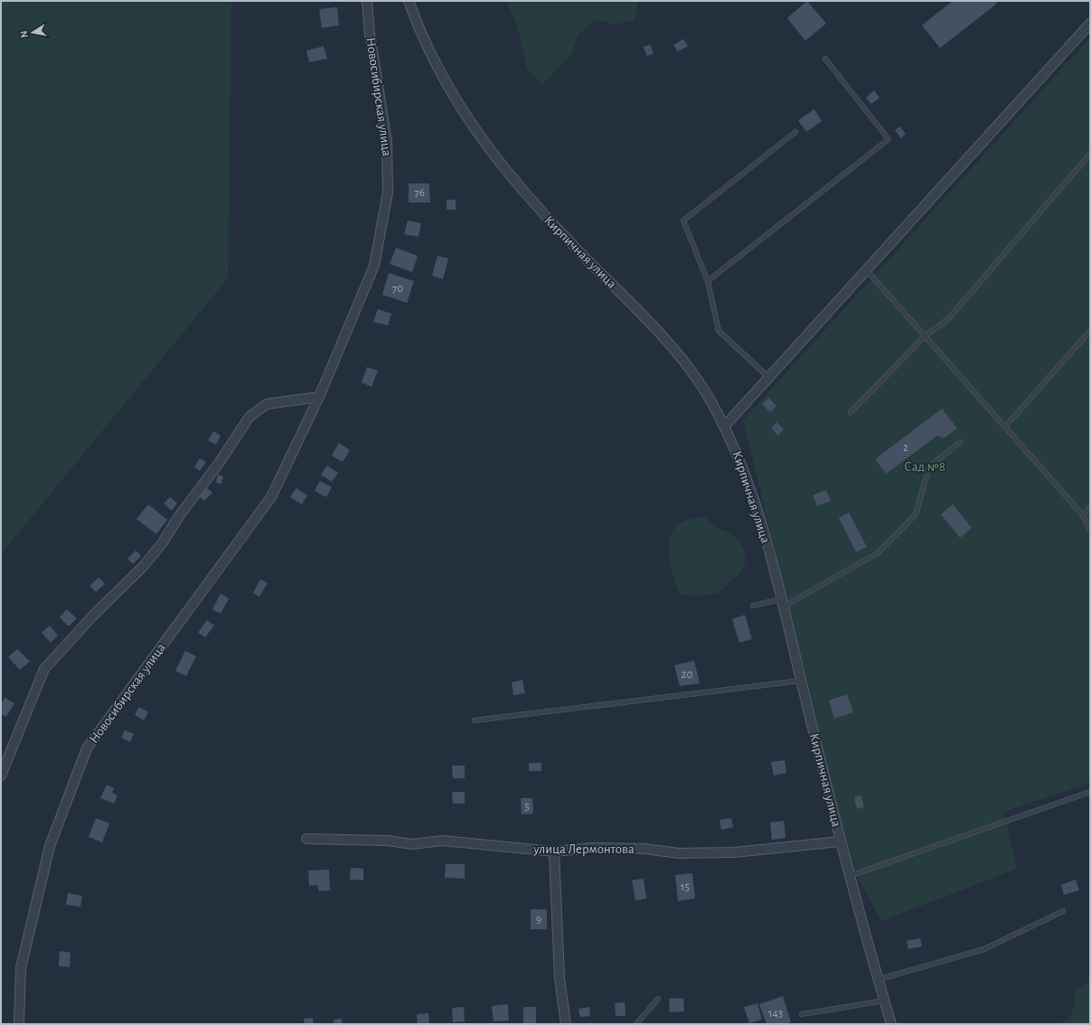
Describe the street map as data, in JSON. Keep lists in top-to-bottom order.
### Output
{
  "streets": {
    "street": ["Новосибирская улица", "Кирпичная улица", "улица Лермонтова"]
  },
  "crossings": [
    ["Кирпичная улица", "улица Лермонтова"]
  ],
  "parks": ["Сад №8"],
  "house_numbers": [
    "76",
    "70",
    "2",
    "20",
    "5",
    "15",
    "9",
    "143"
  ],
  "north": "left"
}
